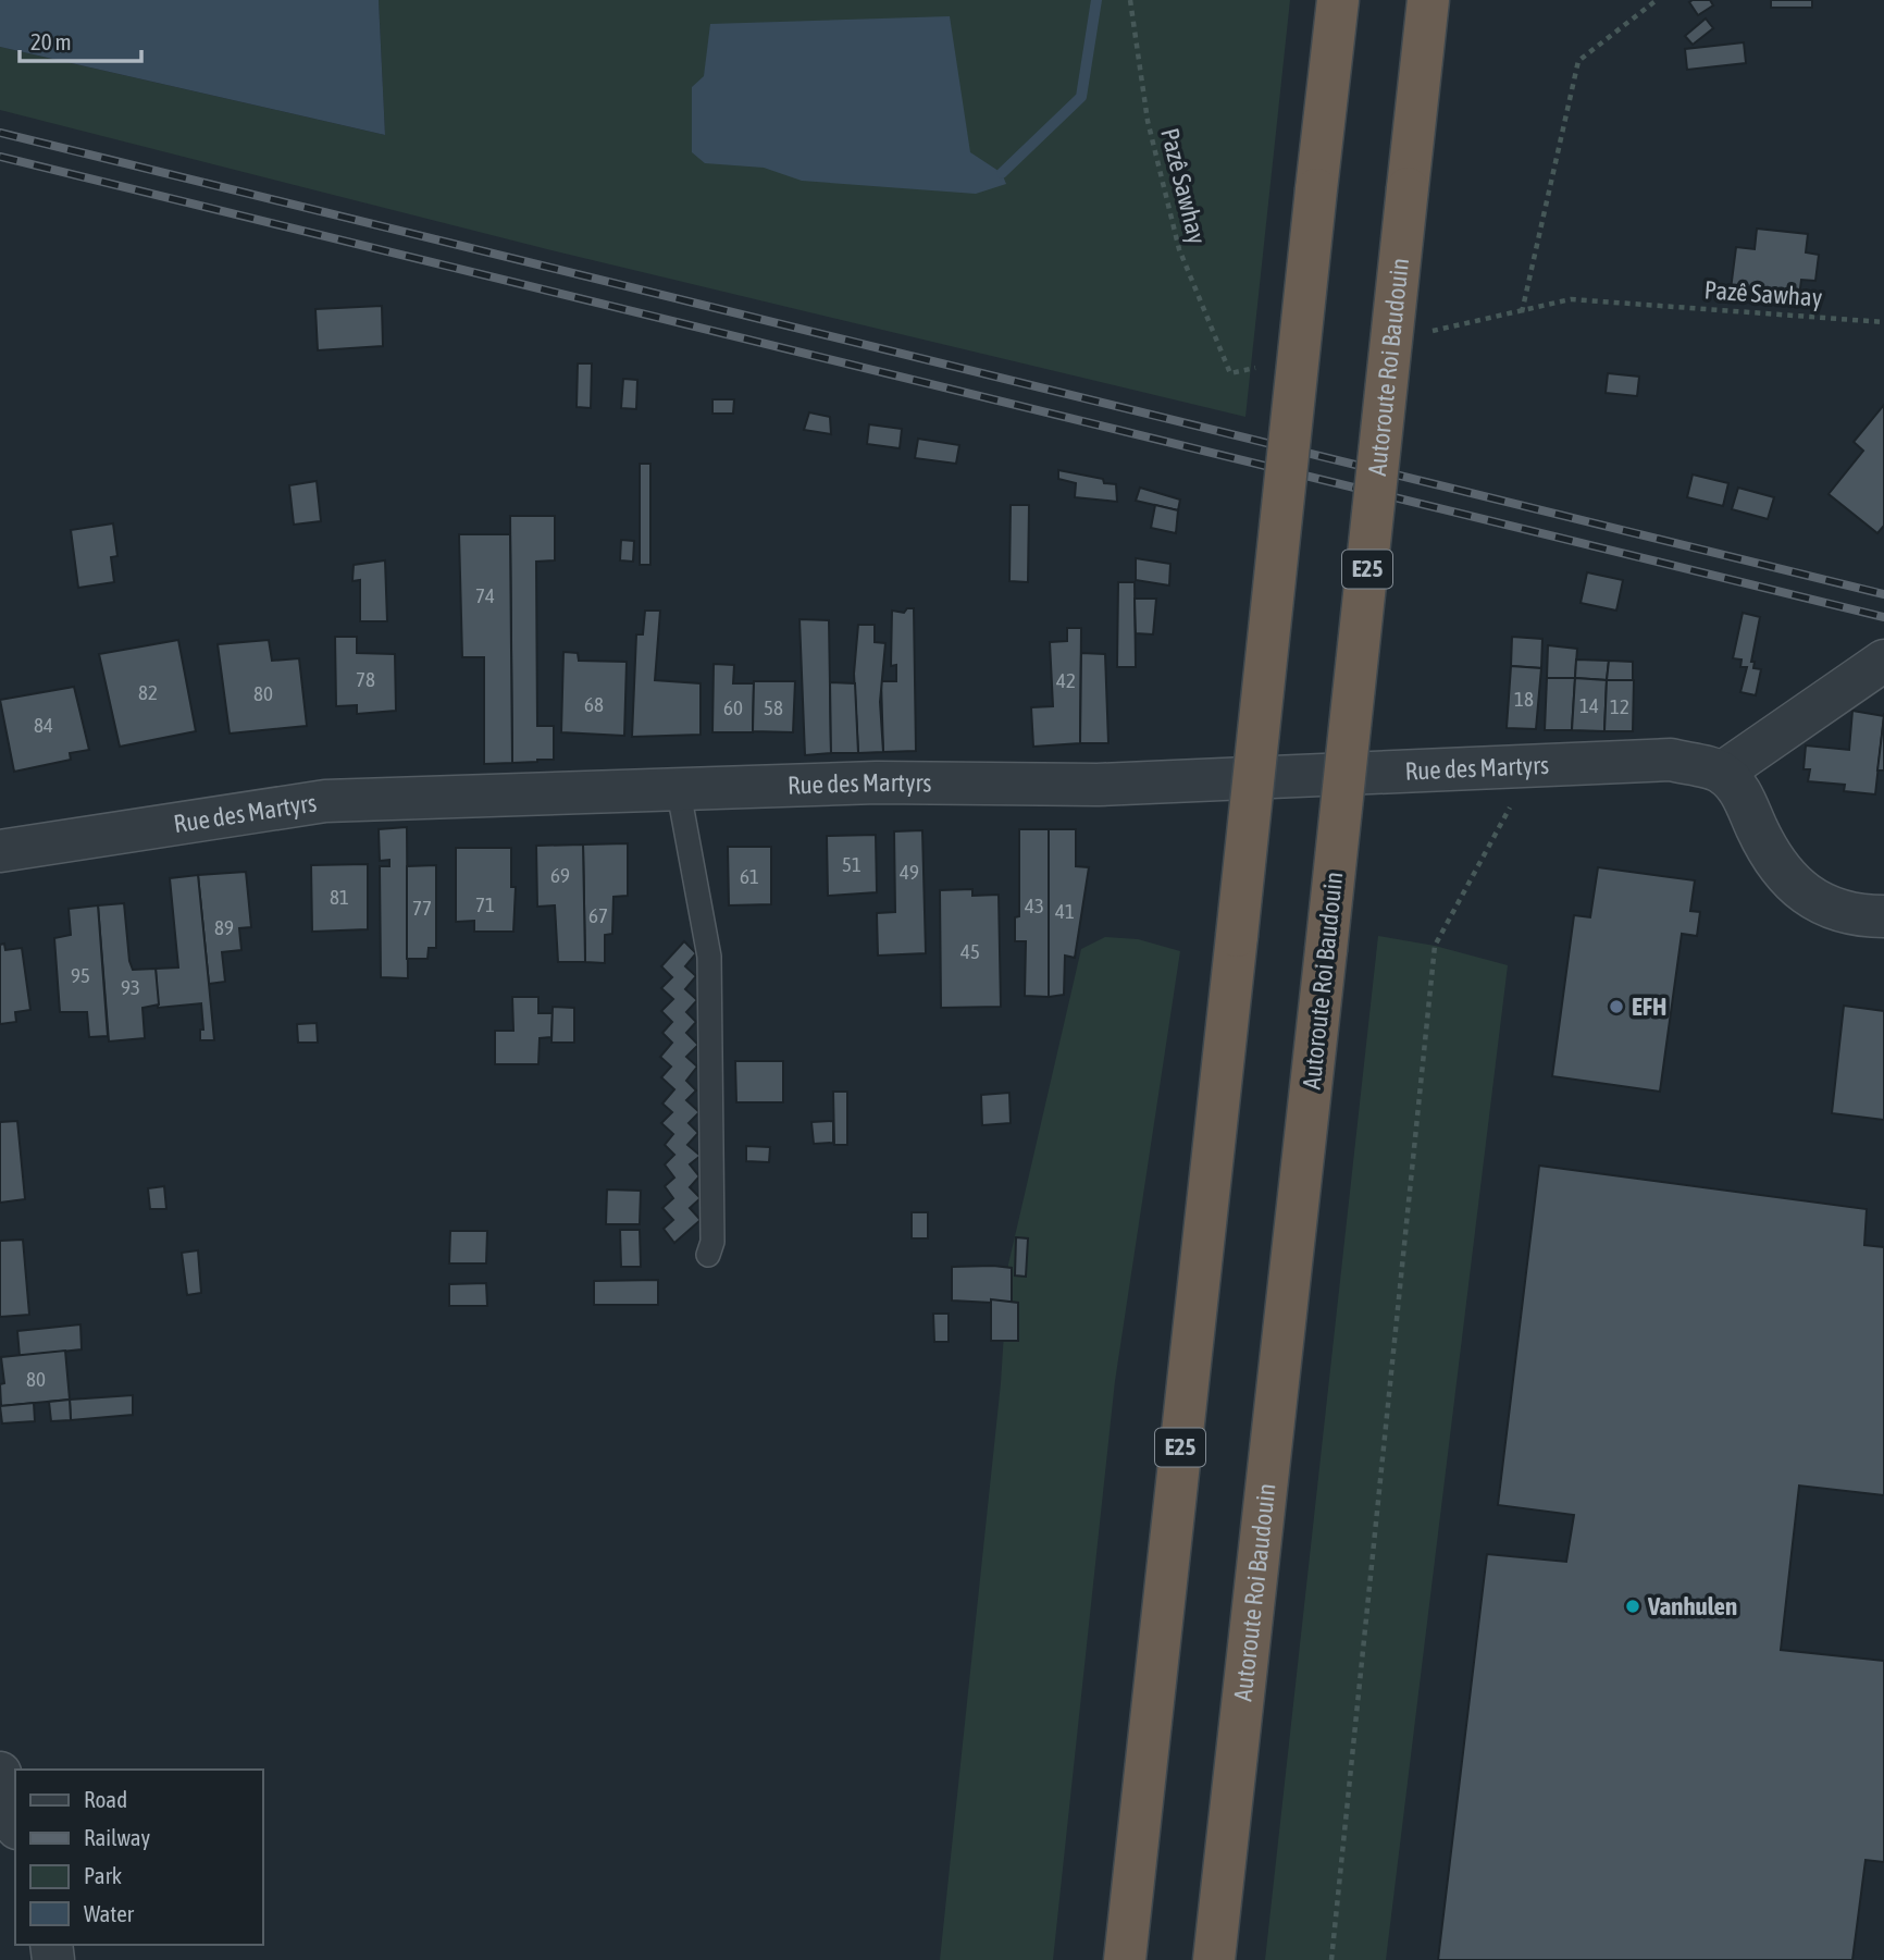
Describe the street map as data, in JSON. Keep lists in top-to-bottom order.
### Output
{
  "streets": {
    "highway": ["Autoroute Roi Baudouin", "E25"],
    "street": ["Rue des Martyrs"],
    "path": ["Pazê Sawhay"]
  },
  "places": ["EFH", "Vanhulen"],
  "house_numbers": [
    "74",
    "78",
    "42",
    "82",
    "80",
    "18",
    "68",
    "14",
    "12",
    "60",
    "58",
    "84",
    "51",
    "49",
    "69",
    "61",
    "81",
    "71",
    "43",
    "77",
    "41",
    "67",
    "89",
    "45",
    "95",
    "93",
    "80"
  ],
  "legend": [
    "Road",
    "Railway",
    "Park",
    "Water"
  ],
  "scale_bar": "20 m"
}
